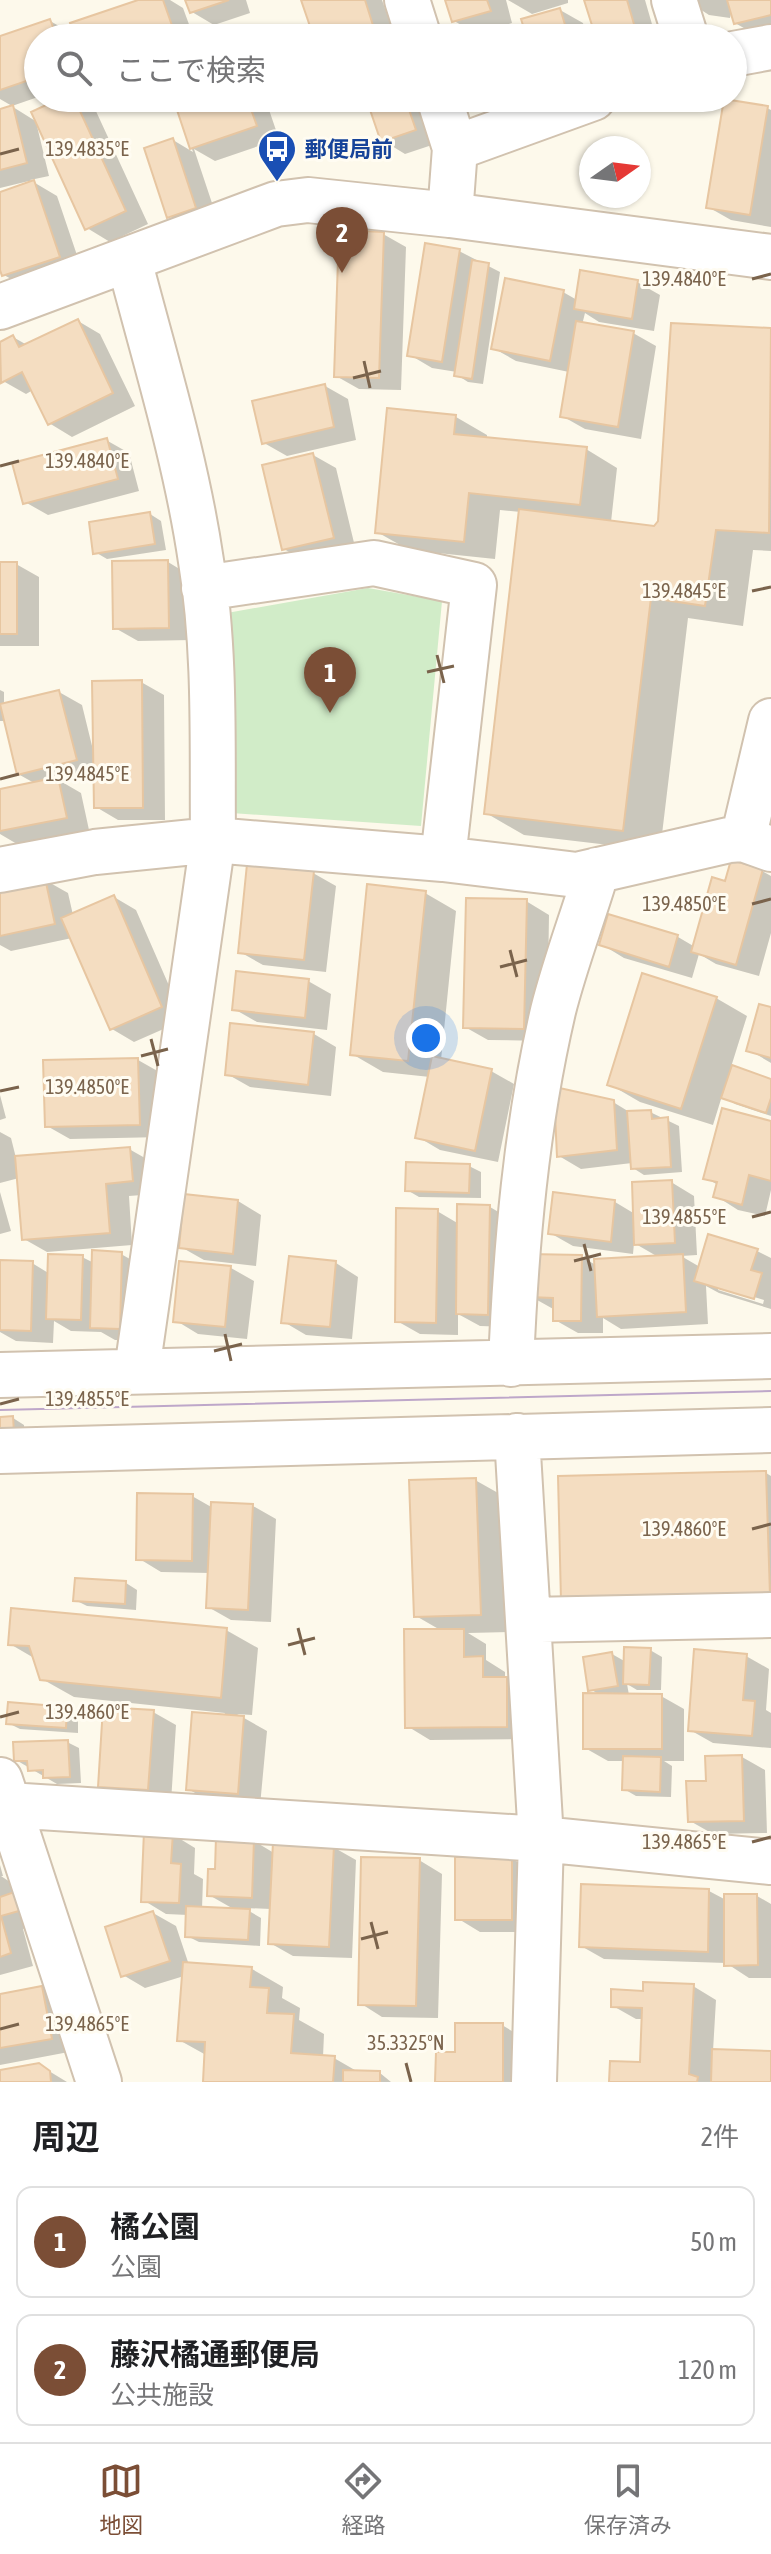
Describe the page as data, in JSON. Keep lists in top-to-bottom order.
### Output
{
  "places": {
    "bus stop": ["郵便局前"]
  },
  "north": "right",
  "page": {
    "search": "ここで検索",
    "pins": ["2", "1"],
    "heading": ["周辺", "2件"],
    "list": [
      {
        "mark": "1",
        "name": "橘公園",
        "note": "公園",
        "value": "50 m"
      },
      {
        "mark": "2",
        "name": "藤沢橘通郵便局",
        "note": "公共施設",
        "value": "120 m"
      }
    ],
    "nav": ["地図", "経路", "保存済み"]
  },
  "coordinates": [
    "139.4835°E",
    "139.4840°E",
    "139.4845°E",
    "139.4850°E",
    "139.4855°E",
    "139.4860°E",
    "139.4865°E",
    "35.3325°N"
  ]
}
